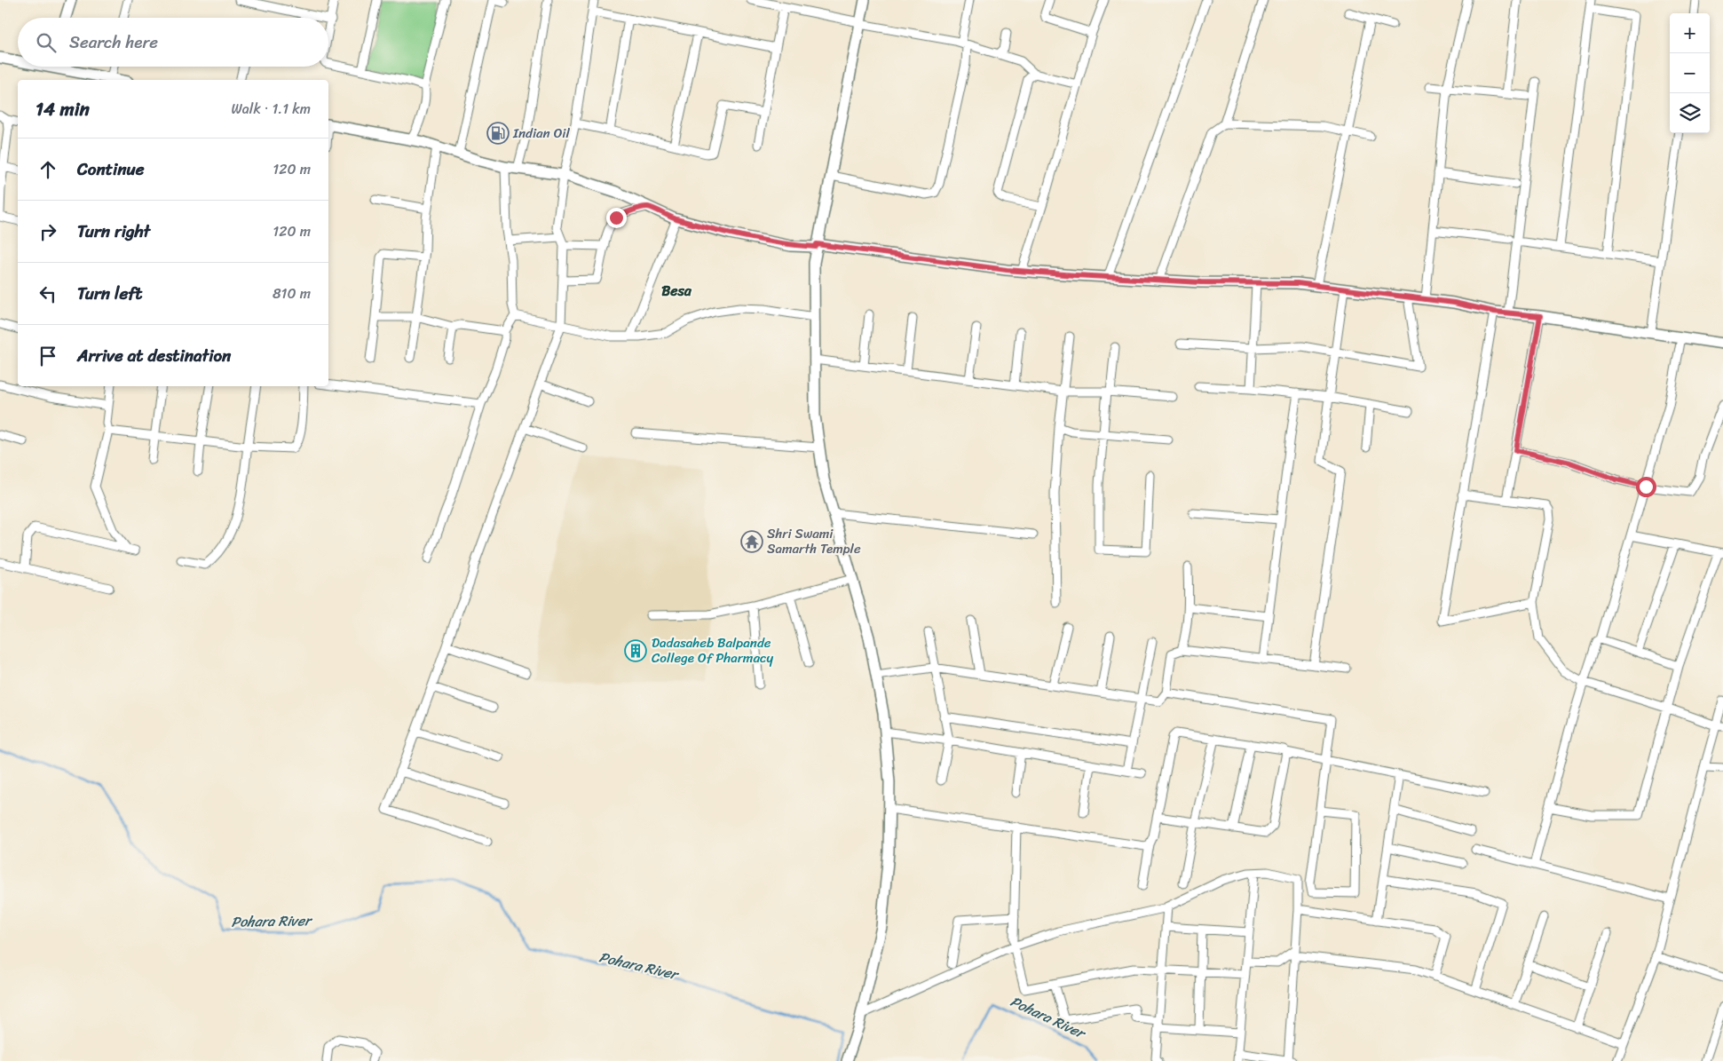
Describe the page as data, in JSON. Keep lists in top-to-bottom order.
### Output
{
  "districts": ["Besa"],
  "water": ["Pohara River"],
  "places": {
    "fuel station": ["Indian Oil"],
    "temple": ["Shri Swami Samarth Temple"],
    "building": ["Dadasaheb Balpande College Of Pharmacy"]
  },
  "page": {
    "map_buttons": ["+", "−"],
    "search": "Search here",
    "heading": ["14 min", "Walk · 1.1 km"],
    "list": [
      ["Continue", "120 m"],
      ["Turn right", "120 m"],
      ["Turn left", "810 m"],
      "Arrive at destination"
    ]
  }
}
